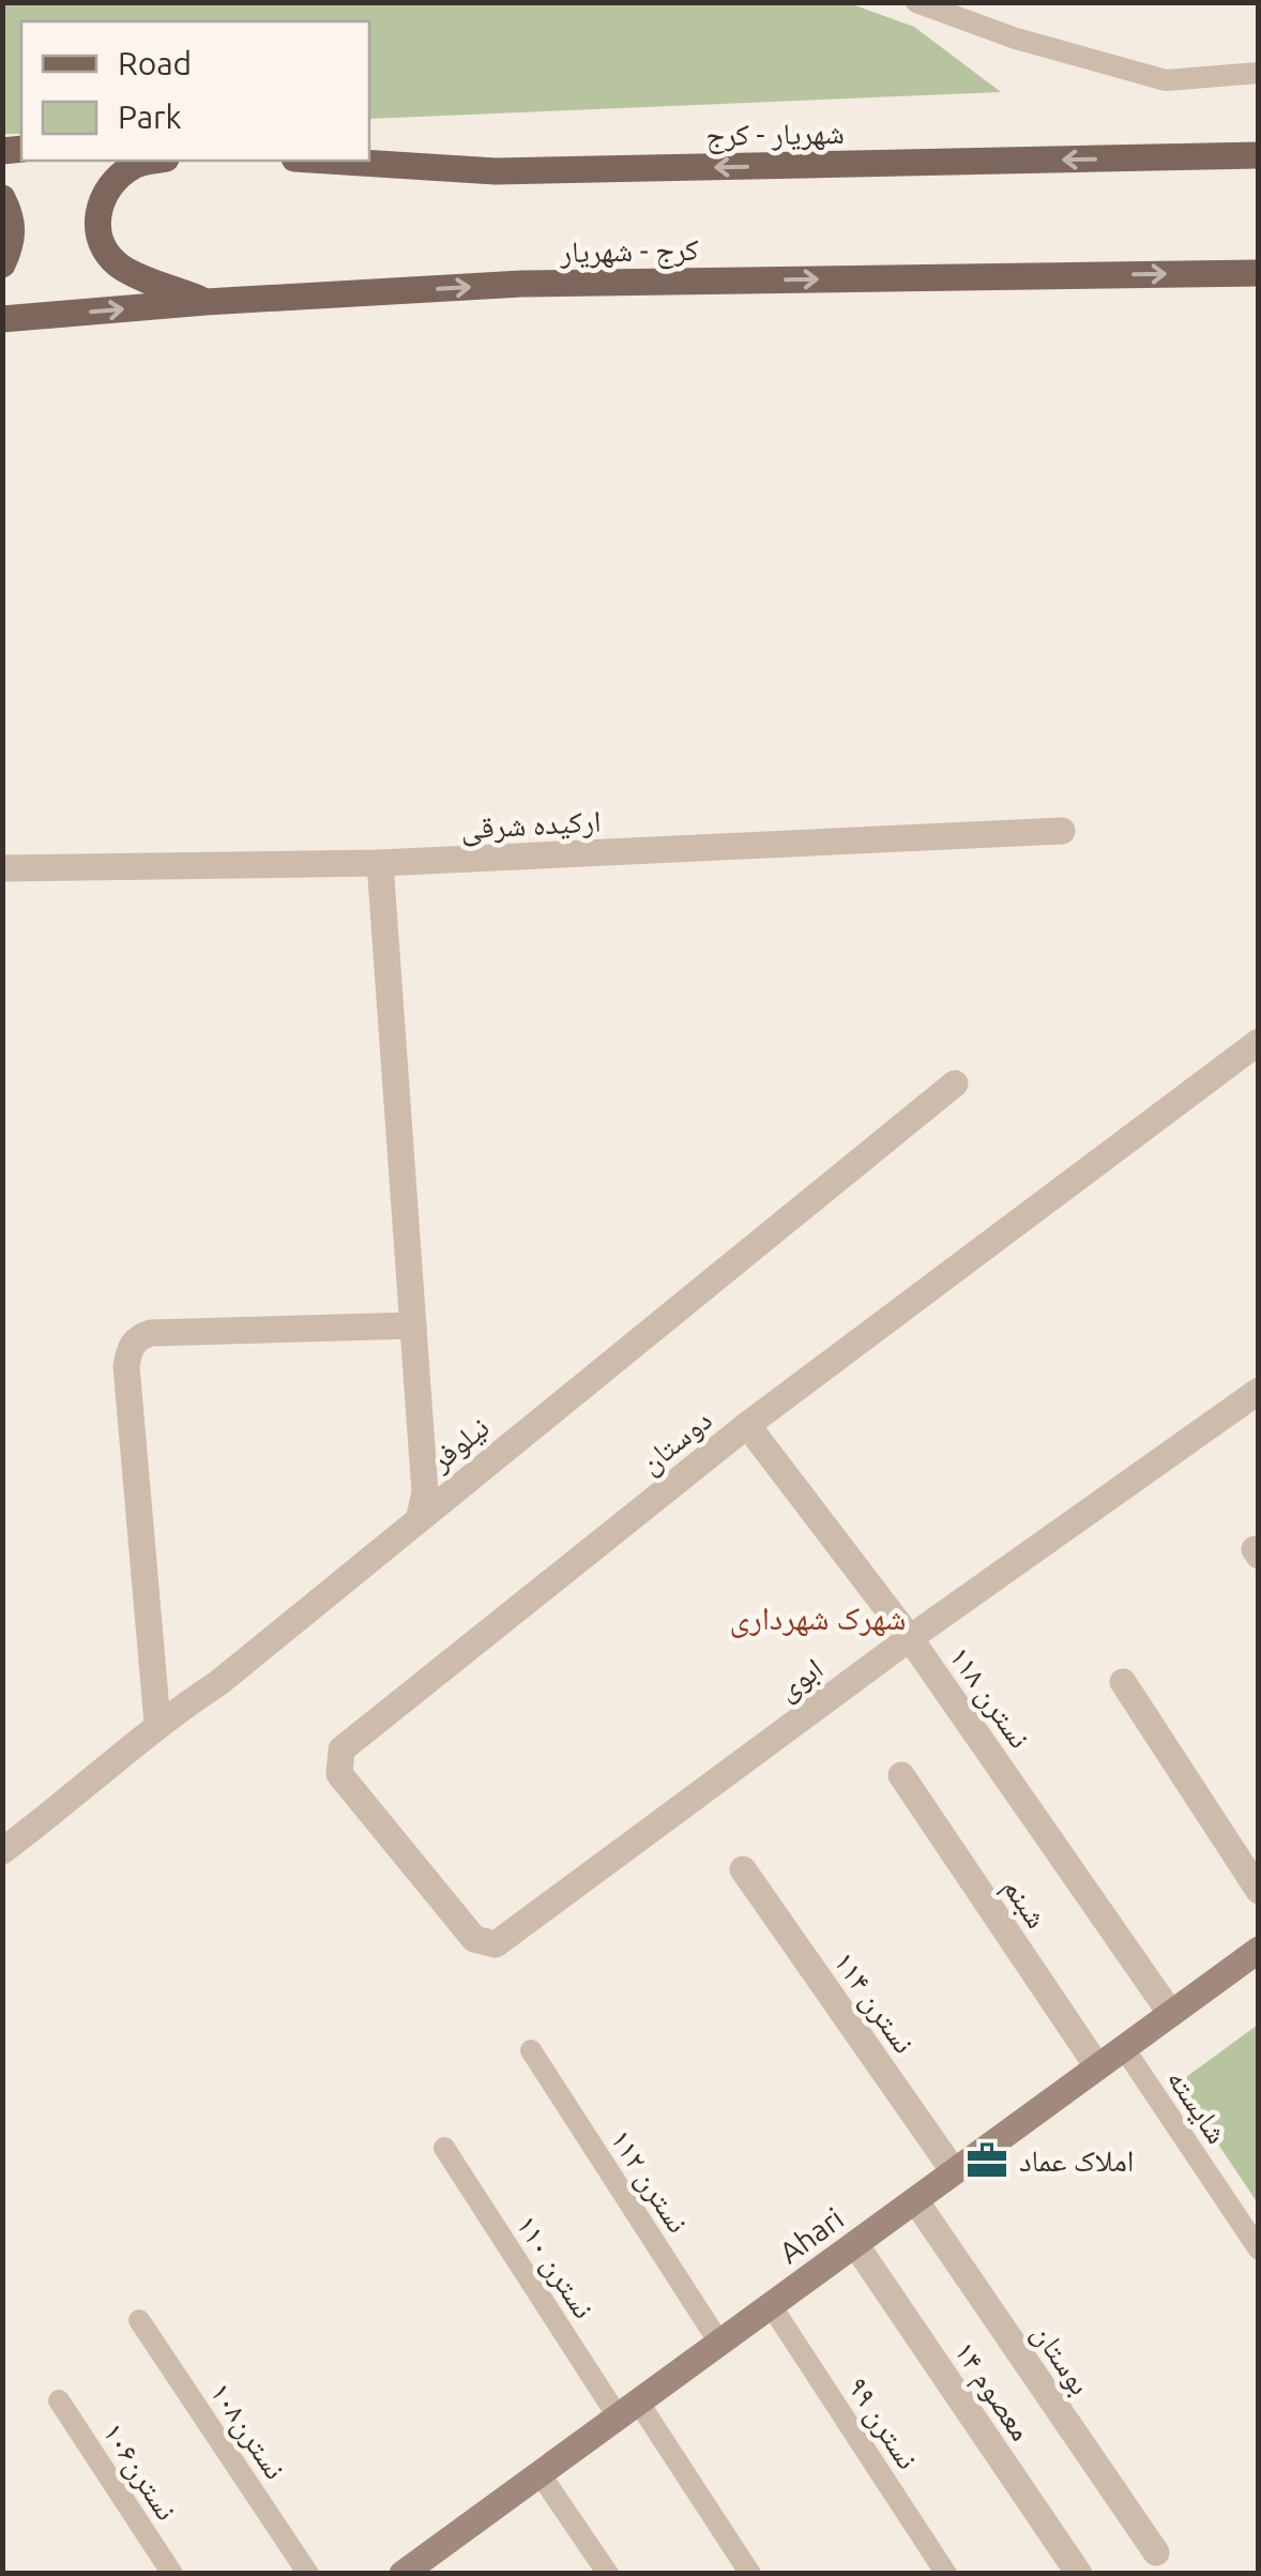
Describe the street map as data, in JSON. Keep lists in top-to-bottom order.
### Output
{
  "streets": {
    "main road": ["شهریار - کرج", "کرج - شهریار"],
    "street": [
      "ارکیده شرقی",
      "دوستان",
      "نیلوفر",
      "ابوی",
      "نسترن ۱۱۸",
      "شبنم",
      "نسترن ۱۱۴",
      "Ahari",
      "بوستان",
      "۱۴ معصوم"
    ],
    "lane": [
      "شایسته",
      "نسترن ۱۱۲",
      "نسترن ۱۱۰",
      "نسترن ۹۹",
      "نسترن۱۰۸",
      "نسترن۱۰۶"
    ]
  },
  "crossings": [
    ["دوستان", "ابوی"],
    ["دوستان", "نسترن ۱۱۸"],
    ["ابوی", "نسترن ۱۱۸"],
    ["نسترن ۱۱۸", "Ahari"],
    ["شبنم", "Ahari"],
    ["نسترن ۱۱۴", "Ahari"],
    ["شایسته", "Ahari"],
    ["نسترن ۱۱۲", "Ahari"],
    ["Ahari", "نسترن ۱۱۰"],
    ["Ahari", "بوستان"],
    ["Ahari", "۱۴ معصوم"],
    ["Ahari", "نسترن ۹۹"]
  ],
  "one_way": ["شهریار - کرج", "کرج - شهریار"],
  "districts": ["شهرک شهرداری"],
  "places": {
    "office": ["املاک عماد"]
  },
  "legend": ["Road", "Park"]
}
